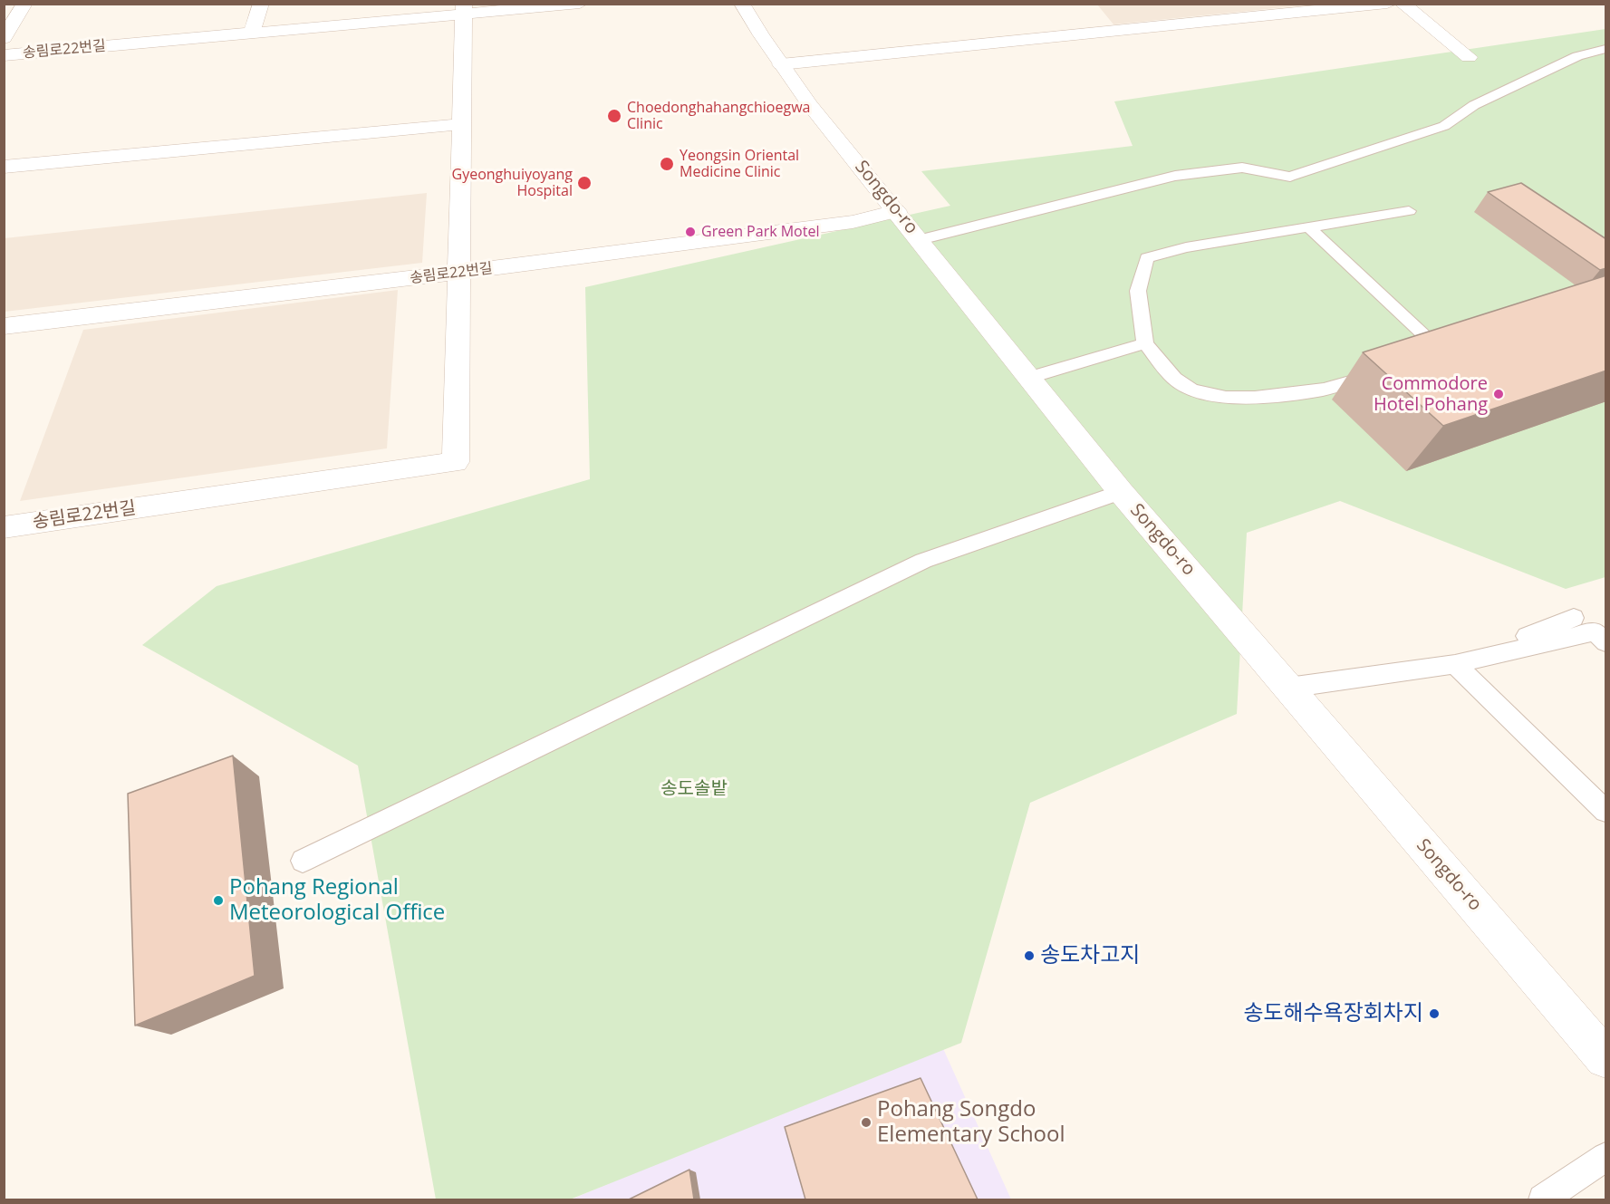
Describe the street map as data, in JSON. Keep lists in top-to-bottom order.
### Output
{
  "streets": {
    "street": ["송림로22번길", "Songdo-ro"]
  },
  "crossings": [
    ["송림로22번길", "Songdo-ro"]
  ],
  "parks": ["송도솔밭"],
  "places": [
    "Choedonghahangchioegwa Clinic",
    "Yeongsin Oriental Medicine Clinic",
    "Gyeonghuiyoyang Hospital",
    "Green Park Motel",
    "Commodore Hotel Pohang",
    "Pohang Regional Meteorological Office",
    "송도차고지",
    "송도해수욕장회차지",
    "Pohang Songdo Elementary School"
  ]
}
